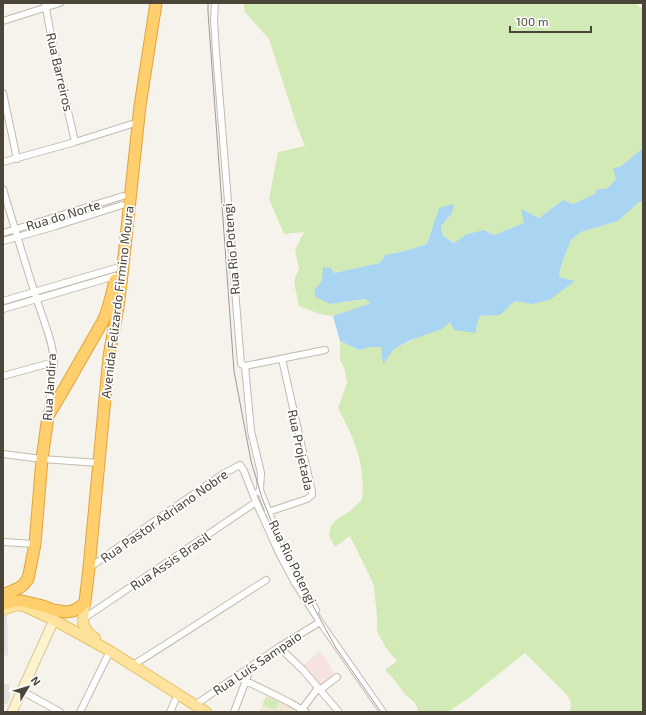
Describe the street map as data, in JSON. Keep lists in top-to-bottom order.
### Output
{
  "streets": {
    "highway": ["Avenida Felizardo Firmino Moura", "Rua Jandira"],
    "street": [
      "Rua Barreiros",
      "Rua do Norte",
      "Rua Rio Potengi",
      "Rua Projetada",
      "Rua Pastor Adriano Nobre",
      "Rua Assis Brasil",
      "Rua Luís Sampaio"
    ]
  },
  "crossings": [
    ["Rua do Norte", "Avenida Felizardo Firmino Moura"],
    ["Rua do Norte", "Rua Jandira"],
    ["Rua Rio Potengi", "Rua Projetada"],
    ["Rua Rio Potengi", "Rua Pastor Adriano Nobre"],
    ["Rua Rio Potengi", "Rua Assis Brasil"],
    ["Rua Rio Potengi", "Rua Luís Sampaio"],
    ["Avenida Felizardo Firmino Moura", "Rua Jandira"],
    ["Avenida Felizardo Firmino Moura", "Rua Pastor Adriano Nobre"]
  ],
  "scale_bar": "100 m",
  "north": "top right"
}
